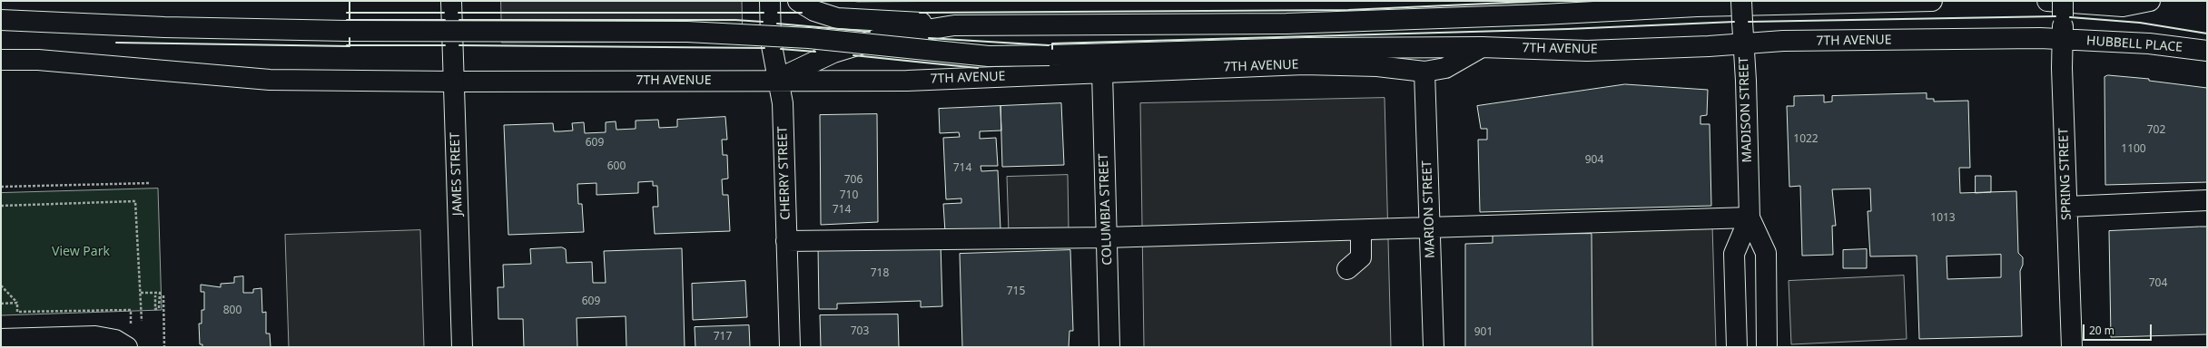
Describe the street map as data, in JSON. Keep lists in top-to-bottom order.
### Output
{
  "streets": {
    "main road": [
      "7TH AVENUE",
      "HUBBELL PLACE",
      "MADISON STREET",
      "CHERRY STREET",
      "JAMES STREET",
      "SPRING STREET",
      "COLUMBIA STREET",
      "MARION STREET"
    ]
  },
  "crossings": [
    ["7TH AVENUE", "HUBBELL PLACE"],
    ["7TH AVENUE", "MADISON STREET"],
    ["7TH AVENUE", "CHERRY STREET"],
    ["7TH AVENUE", "JAMES STREET"],
    ["7TH AVENUE", "SPRING STREET"],
    ["7TH AVENUE", "COLUMBIA STREET"],
    ["7TH AVENUE", "MARION STREET"],
    ["HUBBELL PLACE", "SPRING STREET"]
  ],
  "parks": ["View Park"],
  "house_numbers": [
    "702",
    "1022",
    "609",
    "1100",
    "904",
    "600",
    "714",
    "706",
    "710",
    "714",
    "1013",
    "718",
    "704",
    "715",
    "609",
    "800",
    "703",
    "901",
    "717"
  ],
  "scale_bar": "20 m"
}
